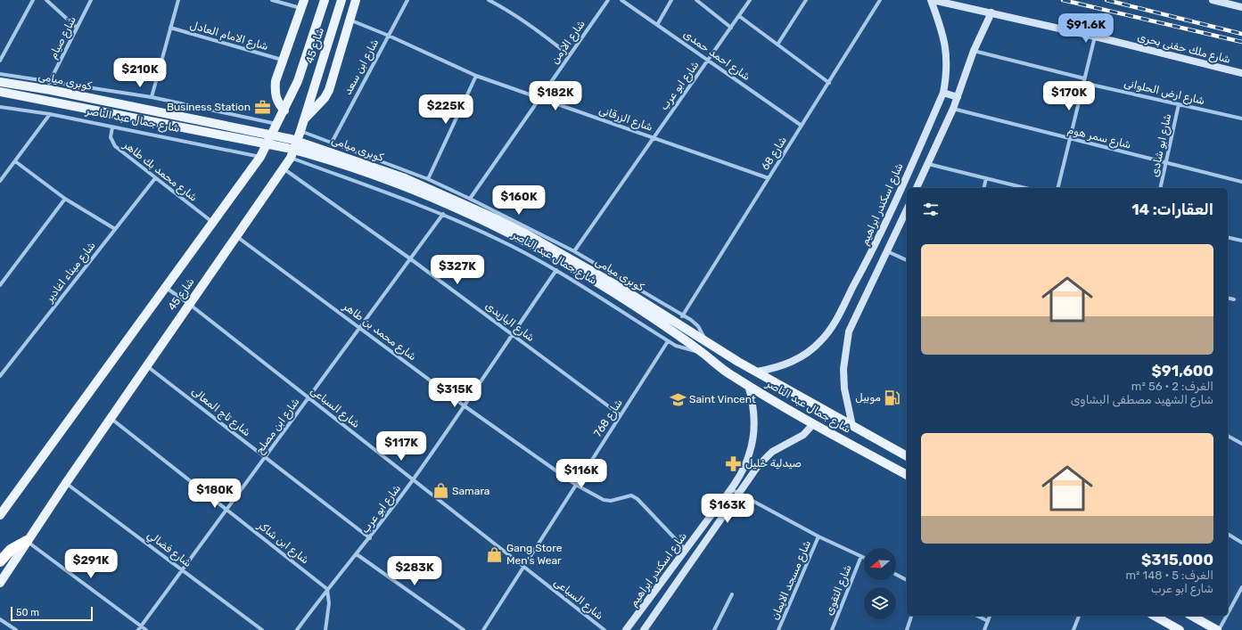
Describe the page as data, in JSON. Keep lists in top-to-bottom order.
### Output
{
  "streets": {
    "main road": ["شارع 45", "كوبرى ميامى", "شارع جمال عبد الناصر"],
    "street": [
      "شارع الامام العادل",
      "شارع صيام",
      "شارع الارمن",
      "شارع ملك حفنى بحرى",
      "شارع احمد حمدى",
      "شارع ابن سعد",
      "شارع ابو عرب",
      "شارع ارض الحلوانى",
      "شارع الزرقانى",
      "شارع سمر هوم",
      "شارع ابو شادى",
      "شارع 68",
      "شارع محمد بك طاهر",
      "شارع اسكندر ابراهيم",
      "شارع ميناء اغادير",
      "شارع اليازيدى",
      "شارع محمد بن طاهر",
      "شارع السباعى",
      "شارع تاج المعالى",
      "شارع 768",
      "شارع ابن مصلح",
      "شارع ابن شاكر",
      "شارع فضالي",
      "شارع مسجد الايمان",
      "شارع التقوى"
    ]
  },
  "crossings": [
    ["شارع صيام", "شارع جمال عبد الناصر"],
    ["شارع الارمن", "شارع الزرقانى"],
    ["شارع الارمن", "شارع جمال عبد الناصر"],
    ["شارع 45", "شارع جمال عبد الناصر"],
    ["شارع 45", "شارع محمد بك طاهر"],
    ["شارع 45", "شارع اليازيدى"],
    ["شارع 45", "شارع محمد بن طاهر"],
    ["شارع 45", "شارع السباعى"],
    ["شارع 45", "شارع تاج المعالى"],
    ["شارع 45", "شارع ابن شاكر"],
    ["شارع 45", "شارع فضالي"],
    ["شارع ملك حفنى بحرى", "شارع اسكندر ابراهيم"],
    ["شارع احمد حمدى", "شارع ابو عرب"],
    ["شارع احمد حمدى", "شارع 68"],
    ["شارع ابن سعد", "شارع الزرقانى"],
    ["شارع ابن سعد", "شارع جمال عبد الناصر"],
    ["كوبرى ميامى", "شارع جمال عبد الناصر"],
    ["كوبرى ميامى", "شارع 68"],
    ["شارع ابو عرب", "شارع الزرقانى"],
    ["شارع ابو عرب", "شارع جمال عبد الناصر"],
    ["شارع ابو عرب", "شارع اليازيدى"],
    ["شارع ابو عرب", "شارع محمد بن طاهر"],
    ["شارع ابو عرب", "شارع السباعى"],
    ["شارع ابو عرب", "شارع تاج المعالى"],
    ["شارع ابو عرب", "شارع ابن شاكر"],
    ["شارع ارض الحلوانى", "شارع ابو شادى"],
    ["شارع الزرقانى", "شارع 68"],
    ["شارع جمال عبد الناصر", "شارع 68"],
    ["شارع جمال عبد الناصر", "شارع محمد بك طاهر"],
    ["شارع جمال عبد الناصر", "شارع اسكندر ابراهيم"],
    ["شارع جمال عبد الناصر", "شارع 768"],
    ["شارع جمال عبد الناصر", "شارع ابن مصلح"],
    ["شارع سمر هوم", "شارع ابو شادى"],
    ["شارع محمد بك طاهر", "شارع ميناء اغادير"],
    ["شارع اسكندر ابراهيم", "شارع محمد بن طاهر"],
    ["شارع اليازيدى", "شارع 768"],
    ["شارع اليازيدى", "شارع ابن مصلح"],
    ["شارع محمد بن طاهر", "شارع 768"],
    ["شارع محمد بن طاهر", "شارع ابن مصلح"],
    ["شارع السباعى", "شارع 768"],
    ["شارع السباعى", "شارع ابن مصلح"],
    ["شارع تاج المعالى", "شارع ابن مصلح"],
    ["شارع ابن مصلح", "شارع ابن شاكر"],
    ["شارع ابن مصلح", "شارع فضالي"]
  ],
  "places": {
    "office": ["Business Station"],
    "fuel station": ["موبيل"],
    "school or university": ["Saint Vincent"],
    "pharmacy": ["صيدلية خليل"],
    "shop": ["Samara", "Gang Store Men's Wear"]
  },
  "scale_bar": "50 m",
  "north": "left",
  "page": {
    "price": [
      "$91.6K",
      "$210K",
      "$182K",
      "$170K",
      "$225K",
      "$160K",
      "$327K",
      "$315K",
      "$117K",
      "$116K",
      "$180K",
      "$163K",
      "$291K",
      "$283K"
    ],
    "heading": "العقارات: 14",
    "list": [
      {
        "name": "$91,600",
        "note": "الغرف: 2 · 56 m² · شارع الشهيد مصطفى البشاوى"
      },
      {
        "name": "$315,000",
        "note": "الغرف: 5 · 148 m² · شارع ابو عرب"
      }
    ],
    "scale": "50 m"
  }
}
